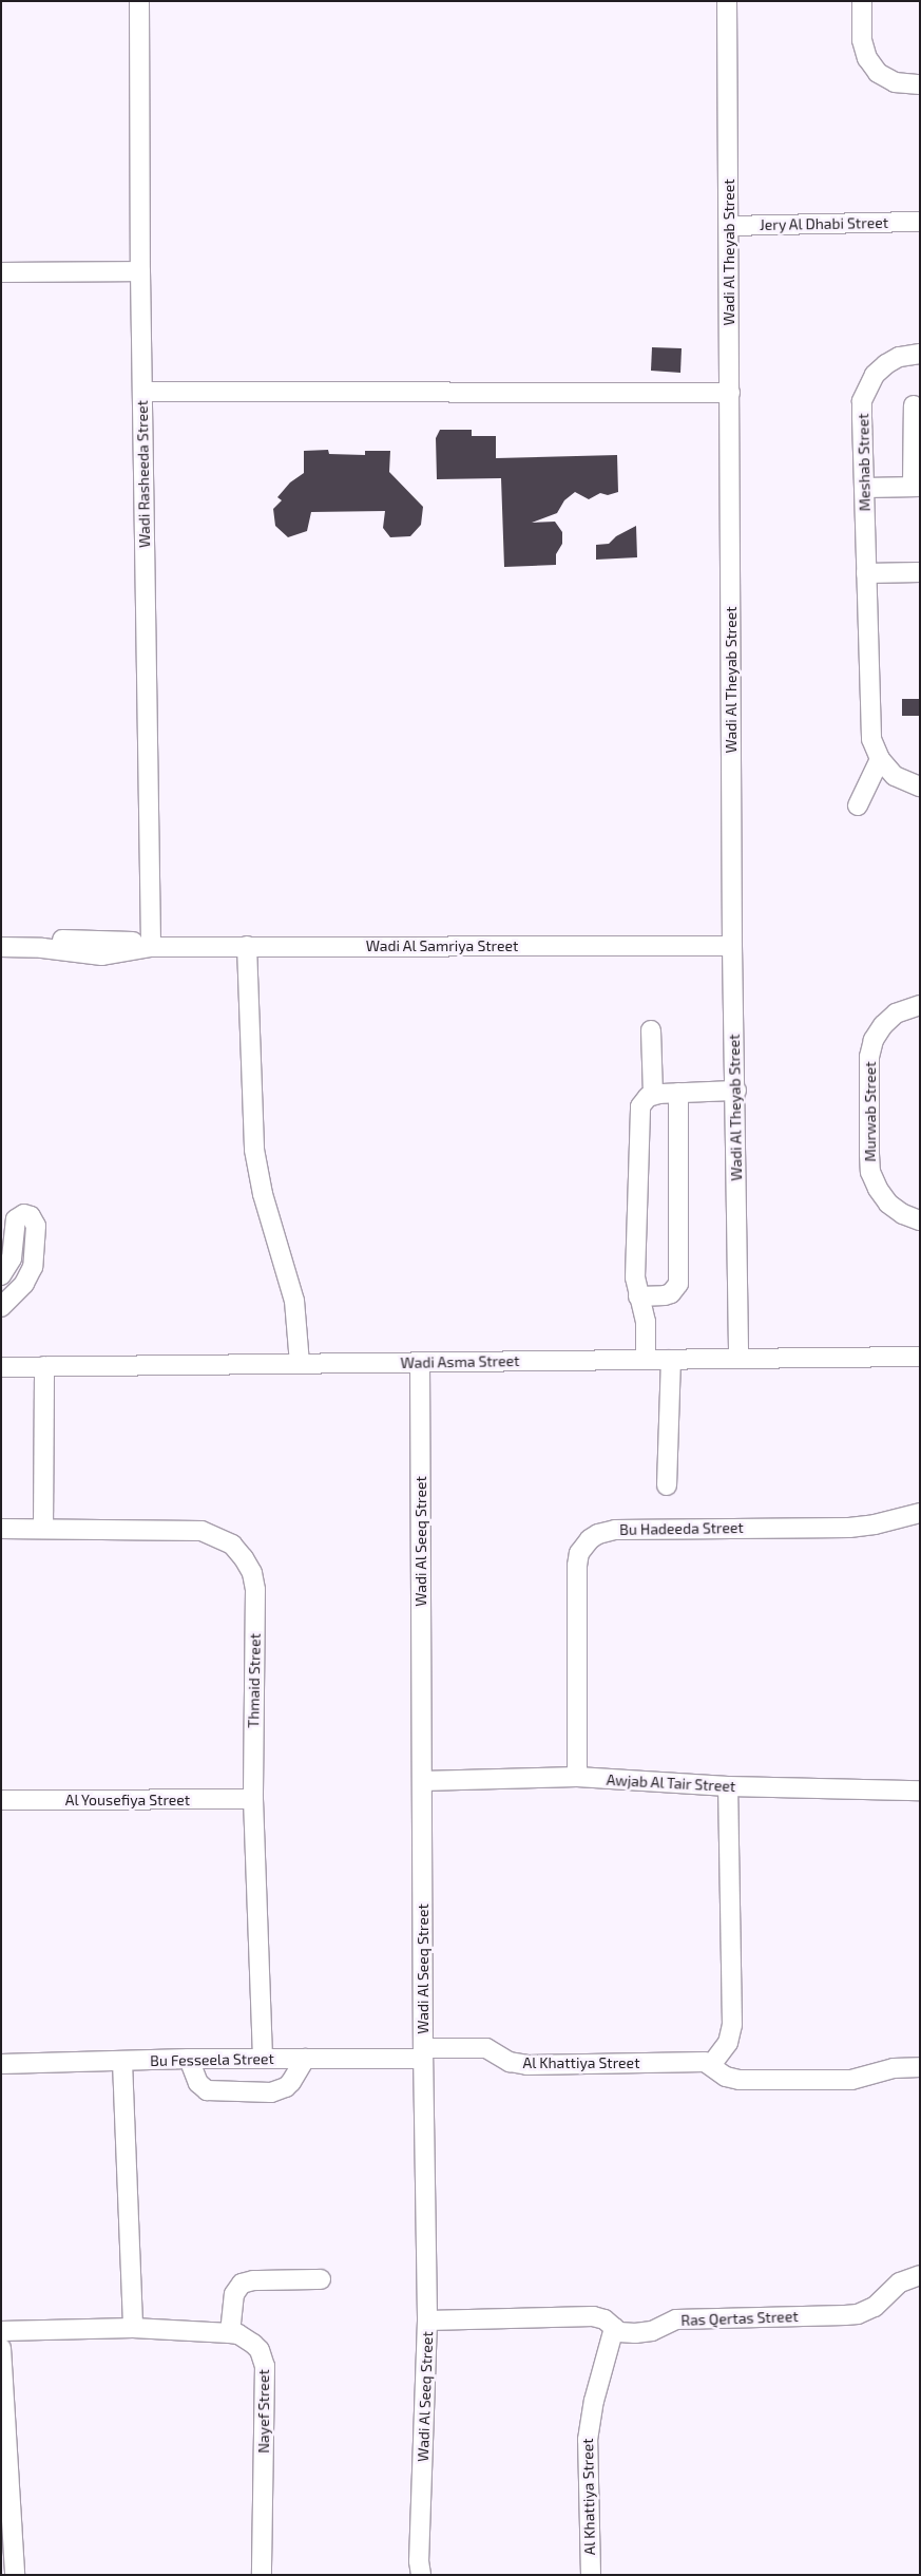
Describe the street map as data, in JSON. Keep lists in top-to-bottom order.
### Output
{
  "streets": {
    "street": [
      "Jery Al Dhabi Street",
      "Wadi Al Theyab Street",
      "Meshab Street",
      "Wadi Rasheeda Street",
      "Wadi Al Samriya Street",
      "Murwab Street",
      "Wadi Asma Street",
      "Bu Hadeeda Street",
      "Wadi Al Seeq Street",
      "Thmaid Street",
      "Awjab Al Tair Street",
      "Al Yousefiya Street",
      "Bu Fesseela Street",
      "Al Khattiya Street",
      "Ras Qertas Street",
      "Nayef Street"
    ]
  },
  "crossings": [
    ["Jery Al Dhabi Street", "Wadi Al Theyab Street"],
    ["Wadi Al Theyab Street", "Wadi Al Samriya Street"],
    ["Wadi Al Theyab Street", "Wadi Asma Street"],
    ["Wadi Rasheeda Street", "Wadi Al Samriya Street"],
    ["Wadi Asma Street", "Wadi Al Seeq Street"],
    ["Bu Hadeeda Street", "Awjab Al Tair Street"],
    ["Wadi Al Seeq Street", "Awjab Al Tair Street"],
    ["Wadi Al Seeq Street", "Bu Fesseela Street"],
    ["Wadi Al Seeq Street", "Al Khattiya Street"],
    ["Wadi Al Seeq Street", "Ras Qertas Street"],
    ["Thmaid Street", "Al Yousefiya Street"],
    ["Thmaid Street", "Bu Fesseela Street"],
    ["Bu Fesseela Street", "Al Khattiya Street"],
    ["Al Khattiya Street", "Ras Qertas Street"]
  ]
}
